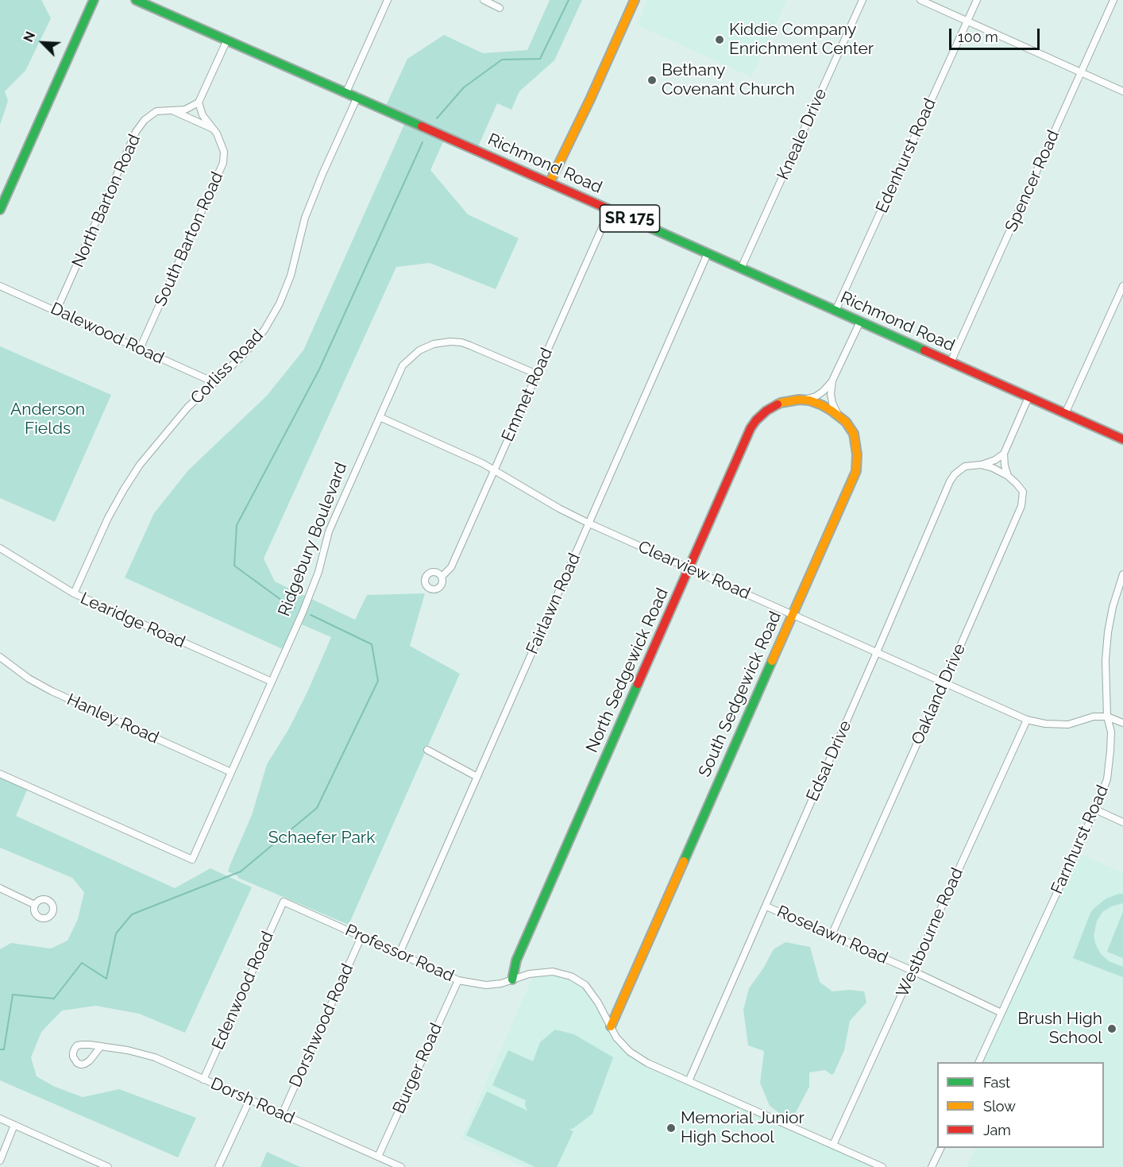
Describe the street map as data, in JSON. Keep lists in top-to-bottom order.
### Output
{
  "streets": {
    "street": [
      "Kneale Drive",
      "Edenhurst Road",
      "Richmond Road",
      "Spencer Road",
      "North Barton Road",
      "SR 175",
      "South Barton Road",
      "Dalewood Road",
      "Corliss Road",
      "Emmet Road",
      "Ridgebury Boulevard",
      "Clearview Road",
      "Fairlawn Road",
      "Learidge Road",
      "North Sedgewick Road",
      "South Sedgewick Road",
      "Oakland Drive",
      "Hanley Road",
      "Edsal Drive",
      "Farnhurst Road",
      "Westbourne Road",
      "Roselawn Road",
      "Professor Road",
      "Edenwood Road",
      "Dorshwood Road",
      "Burger Road",
      "Dorsh Road"
    ]
  },
  "crossings": [
    ["Kneale Drive", "Richmond Road"],
    ["Edenhurst Road", "Richmond Road"],
    ["Richmond Road", "Spencer Road"],
    ["Richmond Road", "Corliss Road"],
    ["Richmond Road", "Emmet Road"],
    ["Richmond Road", "Fairlawn Road"],
    ["North Barton Road", "South Barton Road"],
    ["North Barton Road", "Dalewood Road"],
    ["South Barton Road", "Dalewood Road"],
    ["Dalewood Road", "Corliss Road"],
    ["Corliss Road", "Learidge Road"],
    ["Emmet Road", "Ridgebury Boulevard"],
    ["Emmet Road", "Clearview Road"],
    ["Ridgebury Boulevard", "Clearview Road"],
    ["Ridgebury Boulevard", "Learidge Road"],
    ["Ridgebury Boulevard", "Hanley Road"],
    ["Clearview Road", "Fairlawn Road"],
    ["Clearview Road", "North Sedgewick Road"],
    ["Clearview Road", "South Sedgewick Road"],
    ["Clearview Road", "Oakland Drive"],
    ["Clearview Road", "Edsal Drive"],
    ["Clearview Road", "Farnhurst Road"],
    ["Clearview Road", "Westbourne Road"],
    ["Fairlawn Road", "Professor Road"],
    ["North Sedgewick Road", "South Sedgewick Road"],
    ["North Sedgewick Road", "Professor Road"],
    ["South Sedgewick Road", "Professor Road"],
    ["Oakland Drive", "Edsal Drive"],
    ["Oakland Drive", "Roselawn Road"],
    ["Edsal Drive", "Roselawn Road"],
    ["Edsal Drive", "Professor Road"],
    ["Farnhurst Road", "Roselawn Road"],
    ["Westbourne Road", "Roselawn Road"],
    ["Westbourne Road", "Professor Road"],
    ["Professor Road", "Edenwood Road"],
    ["Professor Road", "Dorshwood Road"],
    ["Professor Road", "Burger Road"],
    ["Edenwood Road", "Dorsh Road"],
    ["Dorshwood Road", "Dorsh Road"],
    ["Burger Road", "Dorsh Road"]
  ],
  "parks": ["Anderson Fields", "Schaefer Park"],
  "places": [
    "Kiddie Company Enrichment Center",
    "Bethany Covenant Church",
    "Brush High School",
    "Memorial Junior High School"
  ],
  "legend": ["Fast", "Slow", "Jam"],
  "scale_bar": "100 m",
  "north": "top left"
}
